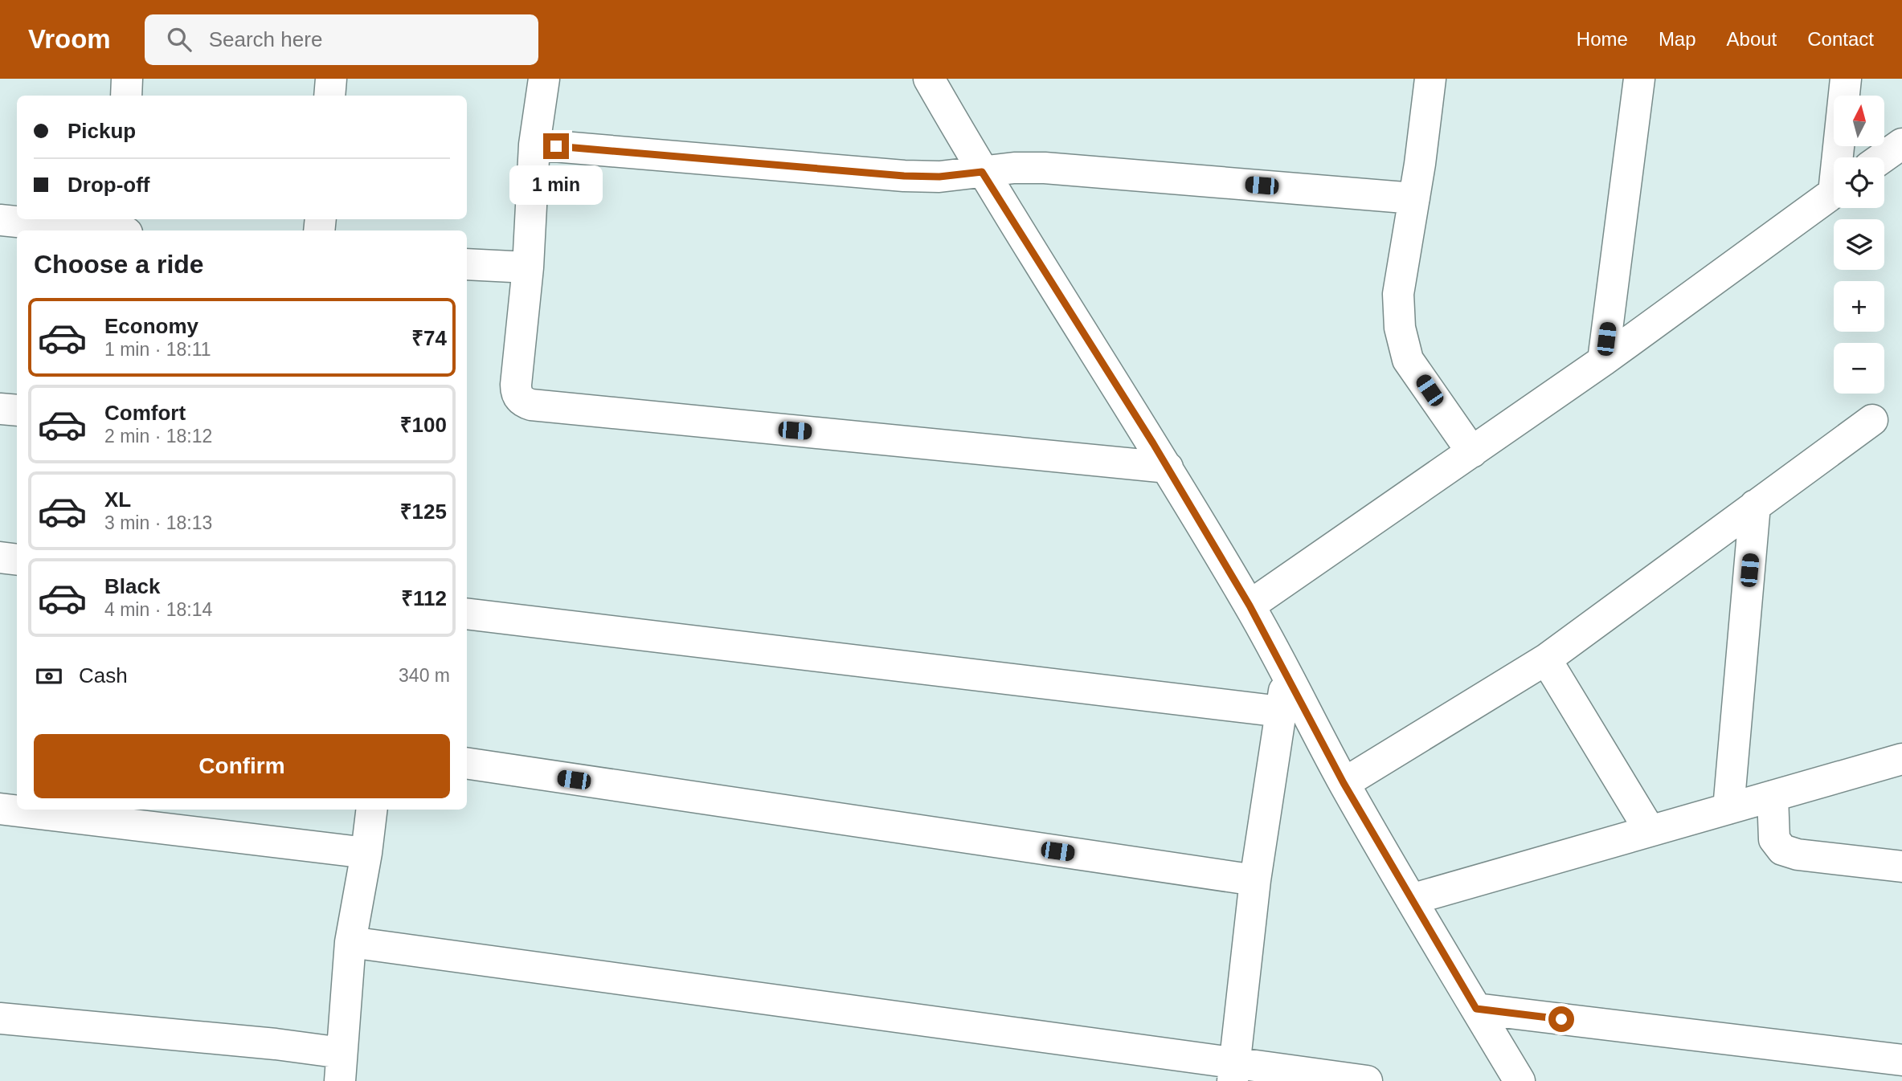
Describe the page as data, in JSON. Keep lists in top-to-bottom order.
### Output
{
  "north": "top",
  "page": {
    "header": "Vroom",
    "search": "Search here",
    "nav": [
      "Home",
      "Map",
      "About",
      "Contact"
    ],
    "map_buttons": ["+", "−"],
    "banner": ["Pickup", "Drop-off"],
    "bubble": "1 min",
    "heading": "Choose a ride",
    "list": [
      {
        "name": "Economy",
        "note": "1 min · 18:11",
        "value": "₹74"
      },
      {
        "name": "Comfort",
        "note": "2 min · 18:12",
        "value": "₹100"
      },
      {
        "name": "XL",
        "note": "3 min · 18:13",
        "value": "₹125"
      },
      {
        "name": "Black",
        "note": "4 min · 18:14",
        "value": "₹112"
      }
    ],
    "pay": ["Cash", "340 m"],
    "buttons": "Confirm"
  }
}
